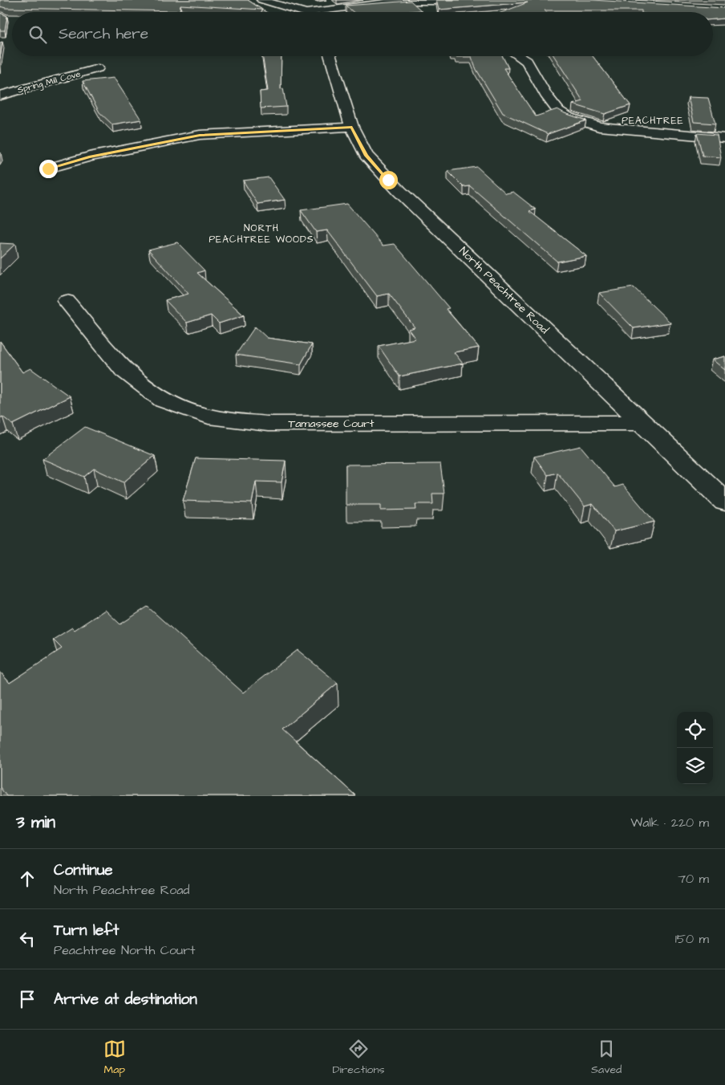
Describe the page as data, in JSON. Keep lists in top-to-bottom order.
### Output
{
  "streets": {
    "street": ["Spring Mill Cove", "North Peachtree Road", "Tamassee Court"]
  },
  "crossings": [
    ["North Peachtree Road", "Tamassee Court"]
  ],
  "districts": ["PEACHTREE", "NORTH PEACHTREE WOODS"],
  "page": {
    "search": "Search here",
    "heading": ["3 min", "Walk · 220 m"],
    "list": [
      ["Continue", "North Peachtree Road", "70 m"],
      ["Turn left", "Peachtree North Court", "150 m"],
      "Arrive at destination"
    ],
    "nav": ["Map", "Directions", "Saved"]
  }
}
